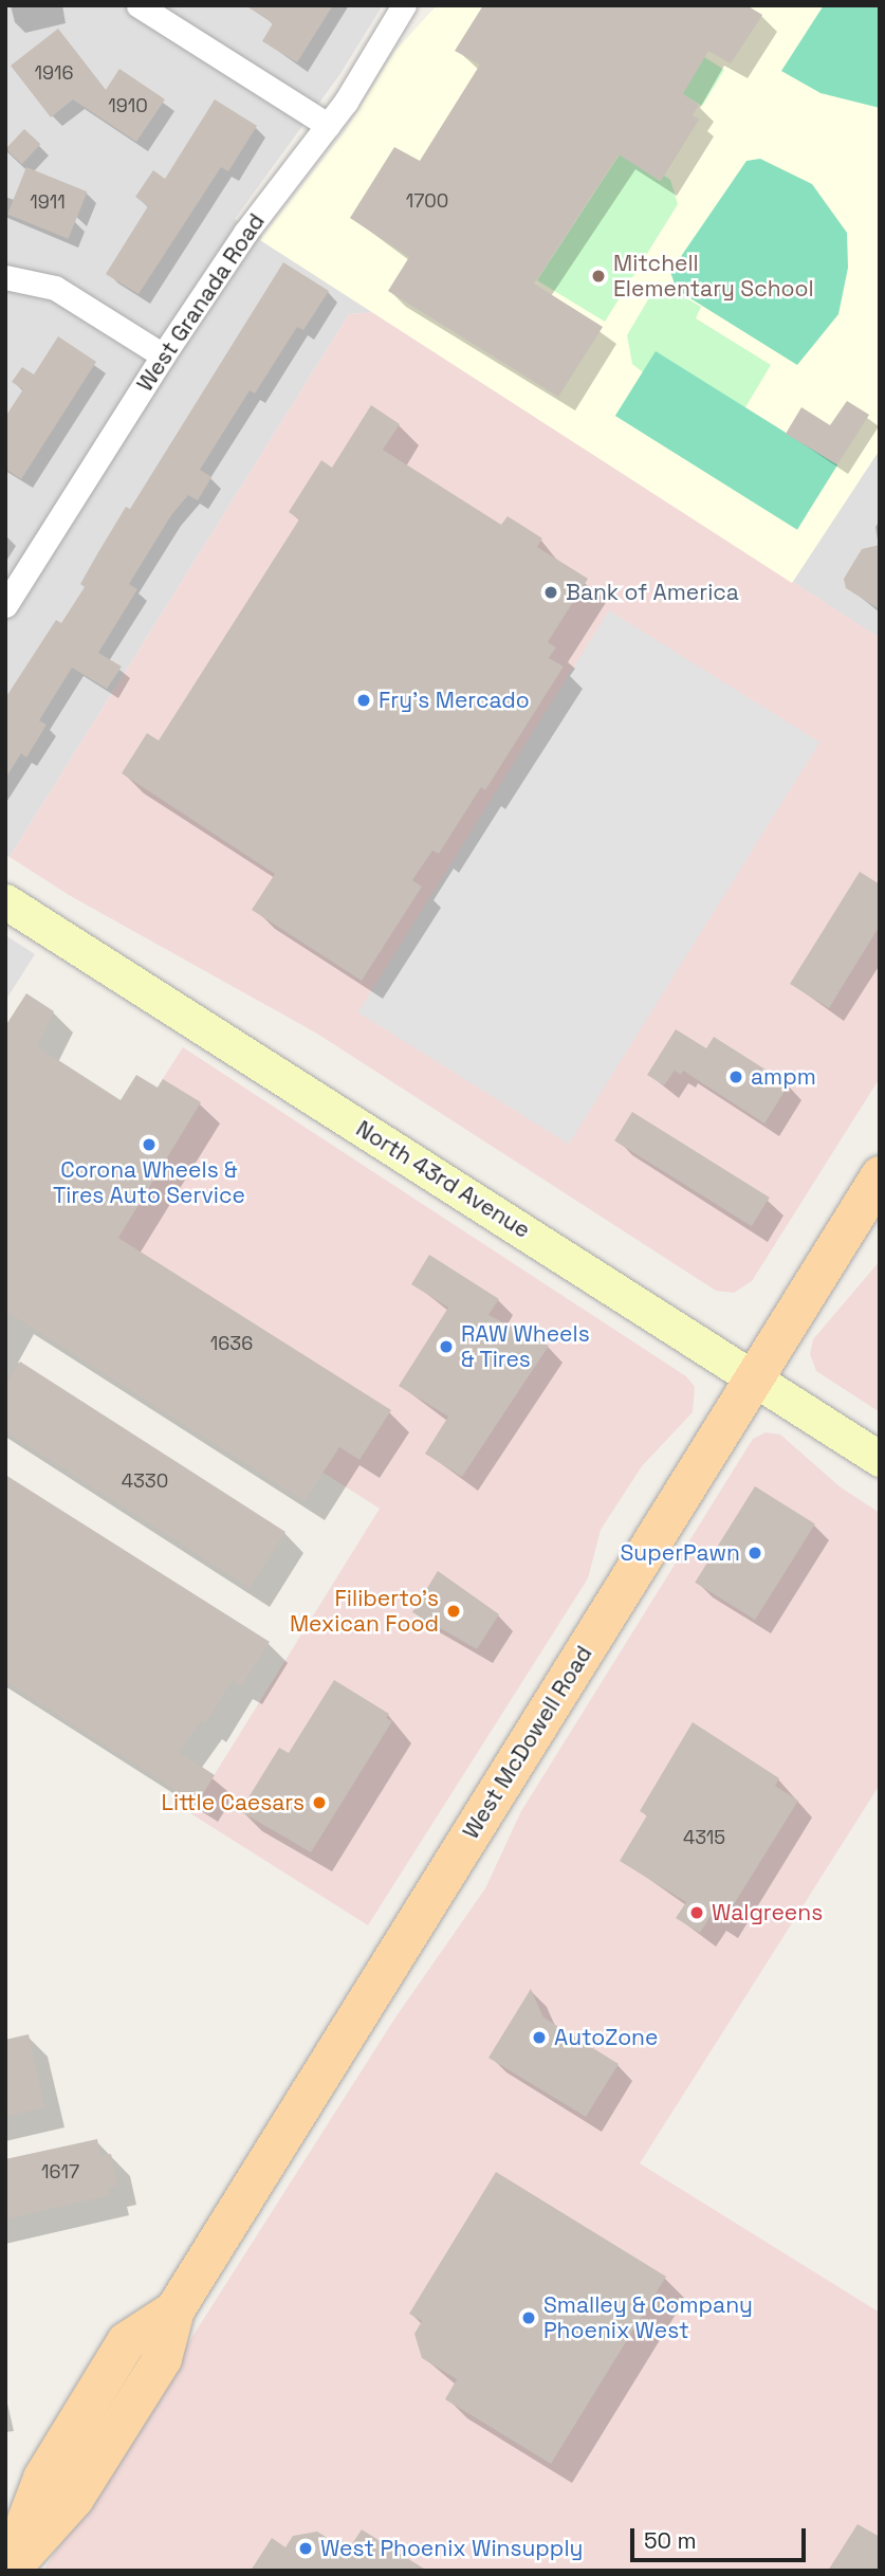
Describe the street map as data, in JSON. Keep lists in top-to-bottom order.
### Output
{
  "streets": {
    "main road": ["North 43rd Avenue", "West McDowell Road"],
    "street": ["West Granada Road"]
  },
  "crossings": [
    ["North 43rd Avenue", "West McDowell Road"]
  ],
  "places": [
    "Mitchell Elementary School",
    "Bank of America",
    "Fry's Mercado",
    "ampm",
    "Corona Wheels & Tires Auto Service",
    "RAW Wheels & Tires",
    "SuperPawn",
    "Filiberto's Mexican Food",
    "Little Caesars",
    "Walgreens",
    "AutoZone",
    "Smalley & Company Phoenix West",
    "West Phoenix Winsupply"
  ],
  "house_numbers": [
    "1916",
    "1910",
    "1700",
    "1911",
    "1636",
    "4330",
    "4315",
    "1617"
  ],
  "scale_bar": "50 m"
}
